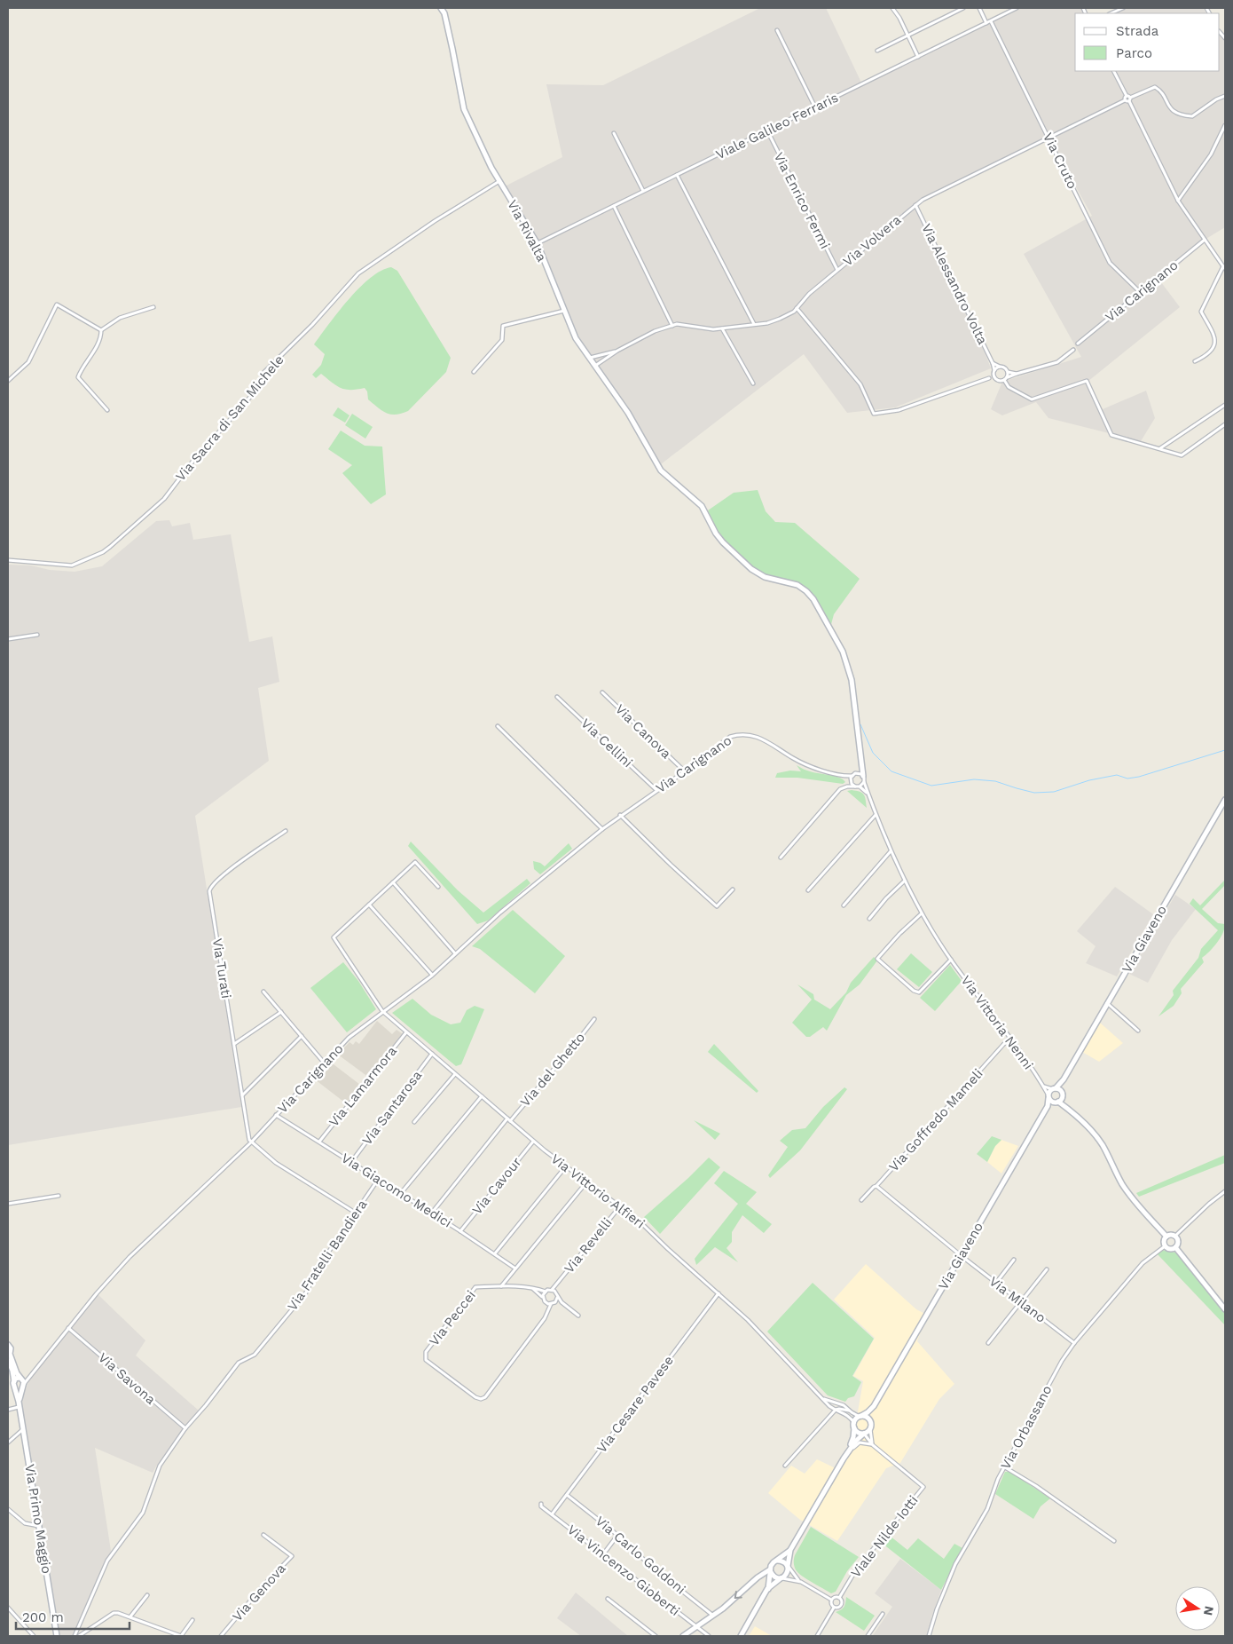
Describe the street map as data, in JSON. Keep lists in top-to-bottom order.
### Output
{
  "streets": {
    "main road": ["Via Rivalta", "Via Giaveno", "Via Primo Maggio"],
    "street": [
      "Viale Galileo Ferraris",
      "Via Cruto",
      "Via Enrico Fermi",
      "Via Volvera",
      "Via Alessandro Volta",
      "Via Carignano",
      "Via Sacra di San Michele",
      "Via Canova",
      "Via Cellini",
      "Via Turati",
      "Via Vittoria Nenni",
      "Via del Ghetto",
      "Via Lamarmora",
      "Via Santarosa",
      "Via Goffredo Mameli",
      "Via Cavour",
      "Via Giacomo Medici",
      "Via Vittorio Alfieri",
      "Via Revelli",
      "Via Fratelli Bandiera",
      "Via Milano",
      "Via Peccei",
      "Via Savona",
      "Via Cesare Pavese",
      "Via Orbassano",
      "Viale Nilde Iotti",
      "Via Carlo Goldoni",
      "Via Vincenzo Gioberti",
      "Via Genova"
    ]
  },
  "crossings": [
    ["Viale Galileo Ferraris", "Via Cruto"],
    ["Viale Galileo Ferraris", "Via Enrico Fermi"],
    ["Viale Galileo Ferraris", "Via Rivalta"],
    ["Via Cruto", "Via Volvera"],
    ["Via Cruto", "Via Carignano"],
    ["Via Enrico Fermi", "Via Volvera"],
    ["Via Rivalta", "Via Volvera"],
    ["Via Rivalta", "Via Sacra di San Michele"],
    ["Via Rivalta", "Via Vittoria Nenni"],
    ["Via Volvera", "Via Alessandro Volta"],
    ["Via Carignano", "Via Canova"],
    ["Via Carignano", "Via Cellini"],
    ["Via Carignano", "Via Turati"],
    ["Via Carignano", "Via Giacomo Medici"],
    ["Via Carignano", "Via Vittorio Alfieri"],
    ["Via Carignano", "Via Savona"],
    ["Via Carignano", "Via Primo Maggio"],
    ["Via Giaveno", "Via Vittoria Nenni"],
    ["Via Giaveno", "Via Vittorio Alfieri"],
    ["Via Giaveno", "Via Milano"],
    ["Via Giaveno", "Viale Nilde Iotti"],
    ["Via Vittoria Nenni", "Via Goffredo Mameli"],
    ["Via del Ghetto", "Via Giacomo Medici"],
    ["Via del Ghetto", "Via Vittorio Alfieri"],
    ["Via Lamarmora", "Via Giacomo Medici"],
    ["Via Lamarmora", "Via Vittorio Alfieri"],
    ["Via Santarosa", "Via Giacomo Medici"],
    ["Via Santarosa", "Via Vittorio Alfieri"],
    ["Via Goffredo Mameli", "Via Milano"],
    ["Via Cavour", "Via Giacomo Medici"],
    ["Via Cavour", "Via Vittorio Alfieri"],
    ["Via Giacomo Medici", "Via Fratelli Bandiera"],
    ["Via Vittorio Alfieri", "Via Revelli"],
    ["Via Vittorio Alfieri", "Via Cesare Pavese"],
    ["Via Revelli", "Via Peccei"],
    ["Via Fratelli Bandiera", "Via Savona"],
    ["Via Milano", "Via Orbassano"],
    ["Via Cesare Pavese", "Via Carlo Goldoni"],
    ["Via Cesare Pavese", "Via Vincenzo Gioberti"]
  ],
  "legend": ["Strada", "Parco"],
  "scale_bar": "200 m",
  "north": "right"
}
